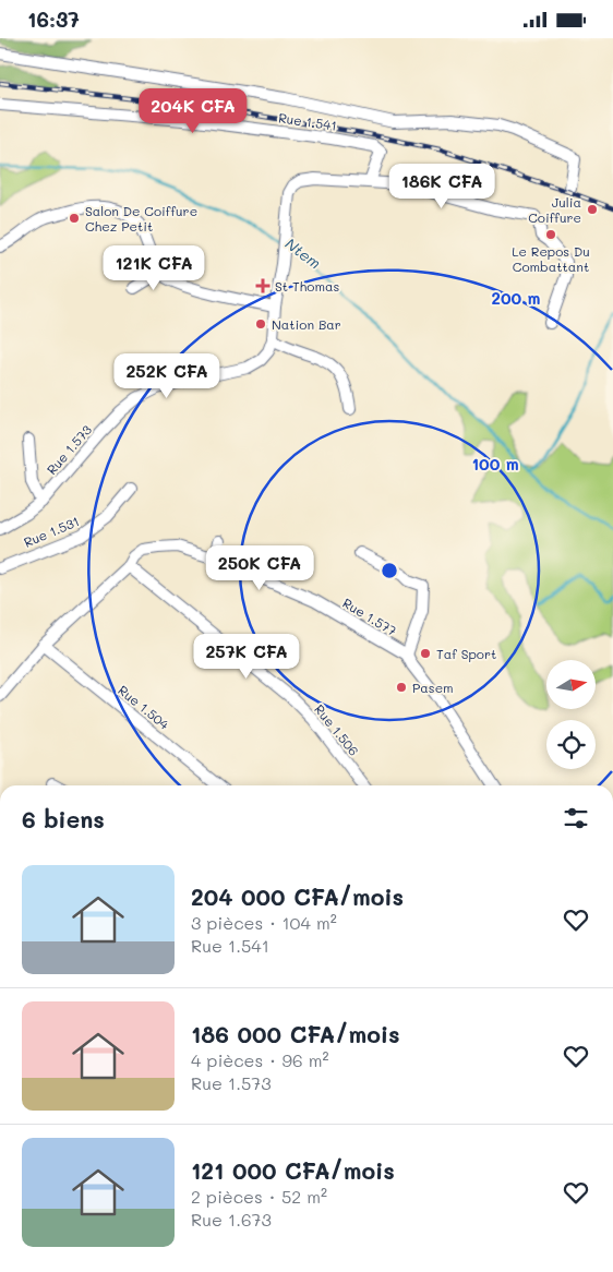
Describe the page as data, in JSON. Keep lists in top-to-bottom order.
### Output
{
  "streets": {
    "street": [
      "Rue 1.541",
      "Rue 1.573",
      "Rue 1.531",
      "Rue 1.577",
      "Rue 1.504",
      "Rue 1.506"
    ]
  },
  "crossings": [
    ["Rue 1.541", "Rue 1.573"],
    ["Rue 1.577", "Rue 1.504"],
    ["Rue 1.577", "Rue 1.506"]
  ],
  "water": ["Ntem"],
  "places": {
    "other": [
      "Julia Coiffure",
      "Salon De Coiffure Chez Petit",
      "Le Repos Du Combattant",
      "Nation Bar",
      "Taf Sport",
      "Pasem"
    ],
    "health": ["St Thomas"]
  },
  "north": "right",
  "page": {
    "status": "16:37",
    "price": [
      "204K CFA",
      "186K CFA",
      "121K CFA",
      "252K CFA",
      "250K CFA",
      "257K CFA"
    ],
    "heading": "6 biens",
    "list": [
      {
        "name": "204 000 CFA/mois",
        "note": "3 pièces · 104 m² · Rue 1.541"
      },
      {
        "name": "186 000 CFA/mois",
        "note": "4 pièces · 96 m² · Rue 1.573"
      },
      {
        "name": "121 000 CFA/mois",
        "note": "2 pièces · 52 m² · Rue 1.673"
      }
    ]
  },
  "rings": ["200 m", "100 m"]
}
